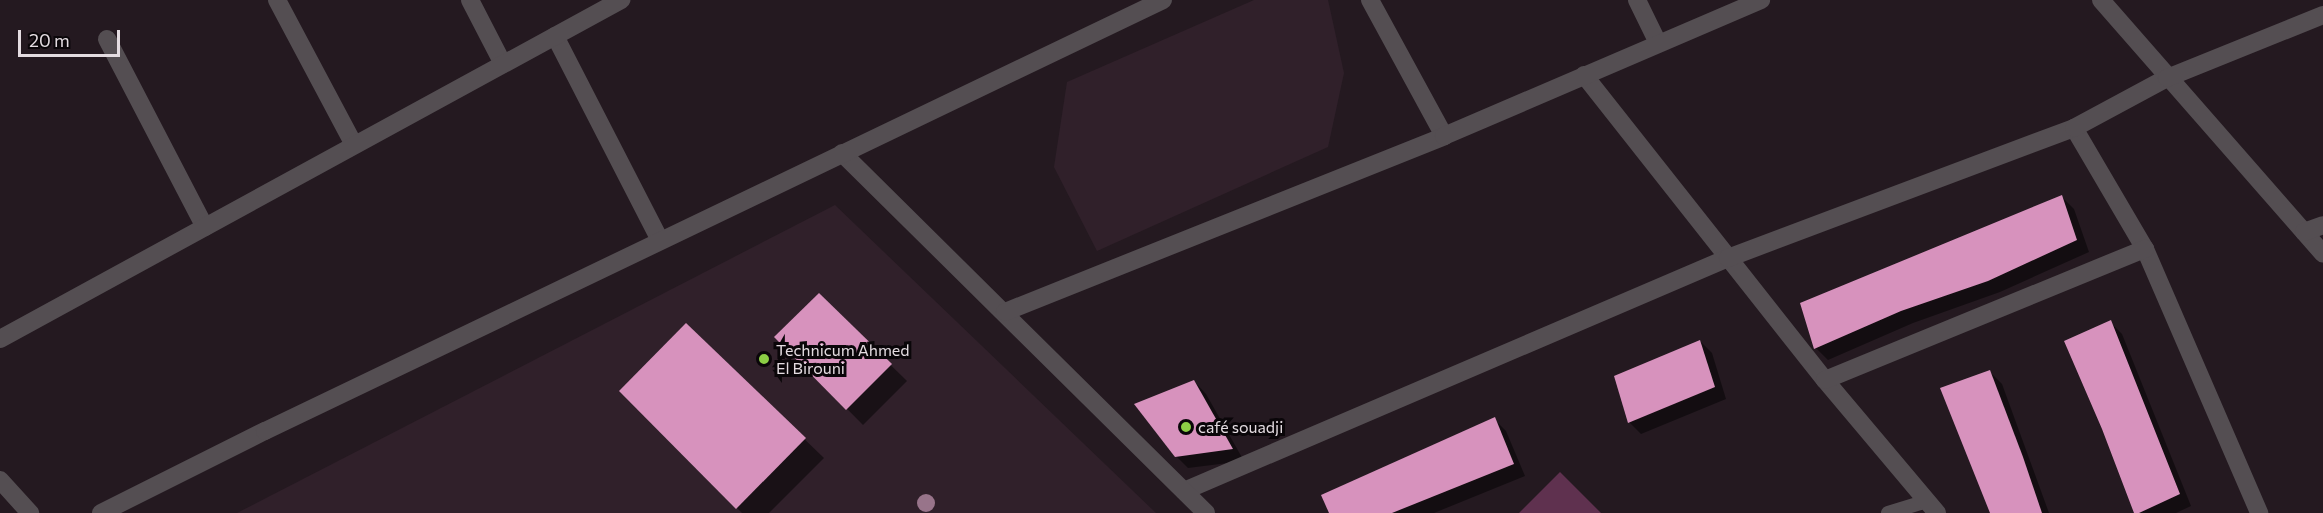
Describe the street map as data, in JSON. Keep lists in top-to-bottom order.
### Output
{
  "places": ["Technicum Ahmed El Birouni", "café souadji"],
  "scale_bar": "20 m"
}
